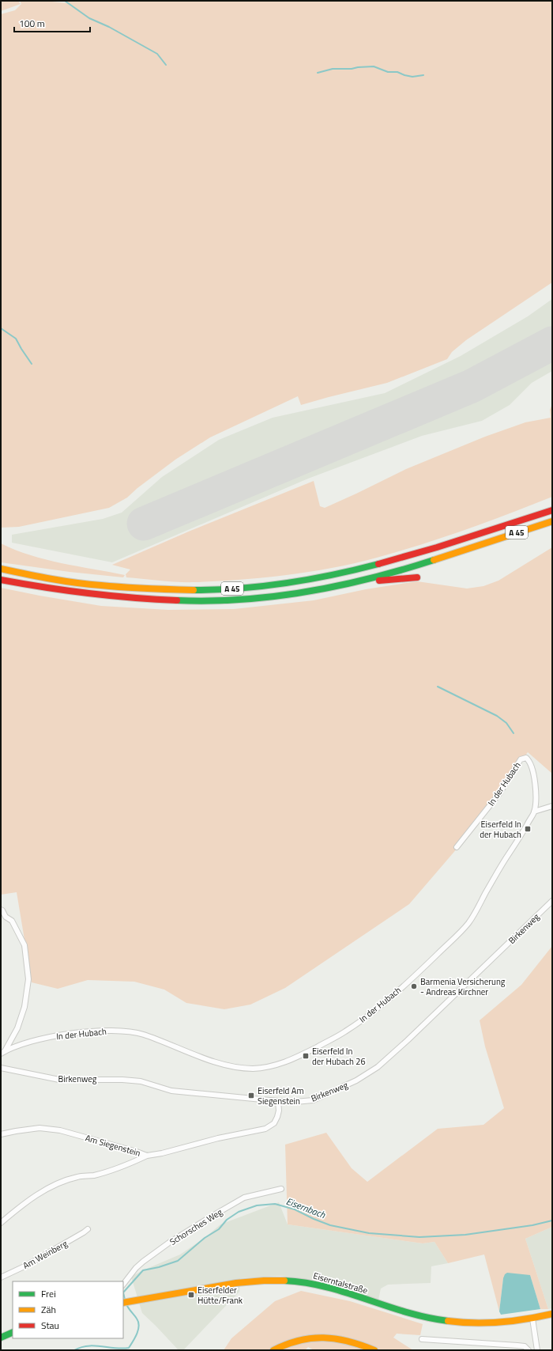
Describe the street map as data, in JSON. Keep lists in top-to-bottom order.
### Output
{
  "streets": {
    "main road": ["A 45", "Eiserntalstraße"],
    "street": [
      "In der Hubach",
      "Birkenweg",
      "Am Siegenstein",
      "Schorsches Weg",
      "Am Weinberg"
    ]
  },
  "crossings": [
    ["Birkenweg", "Am Siegenstein"]
  ],
  "water": ["Eisernbach"],
  "places": {
    "transit": [
      "Eiserfeld In der Hubach",
      "Eiserfeld In der Hubach 26",
      "Eiserfeld Am Siegenstein",
      "Eiserfelder Hütte/Frank"
    ],
    "other": ["Barmenia Versicherung - Andreas Kirchner"]
  },
  "legend": ["Frei", "Zäh", "Stau"],
  "scale_bar": "100 m"
}
